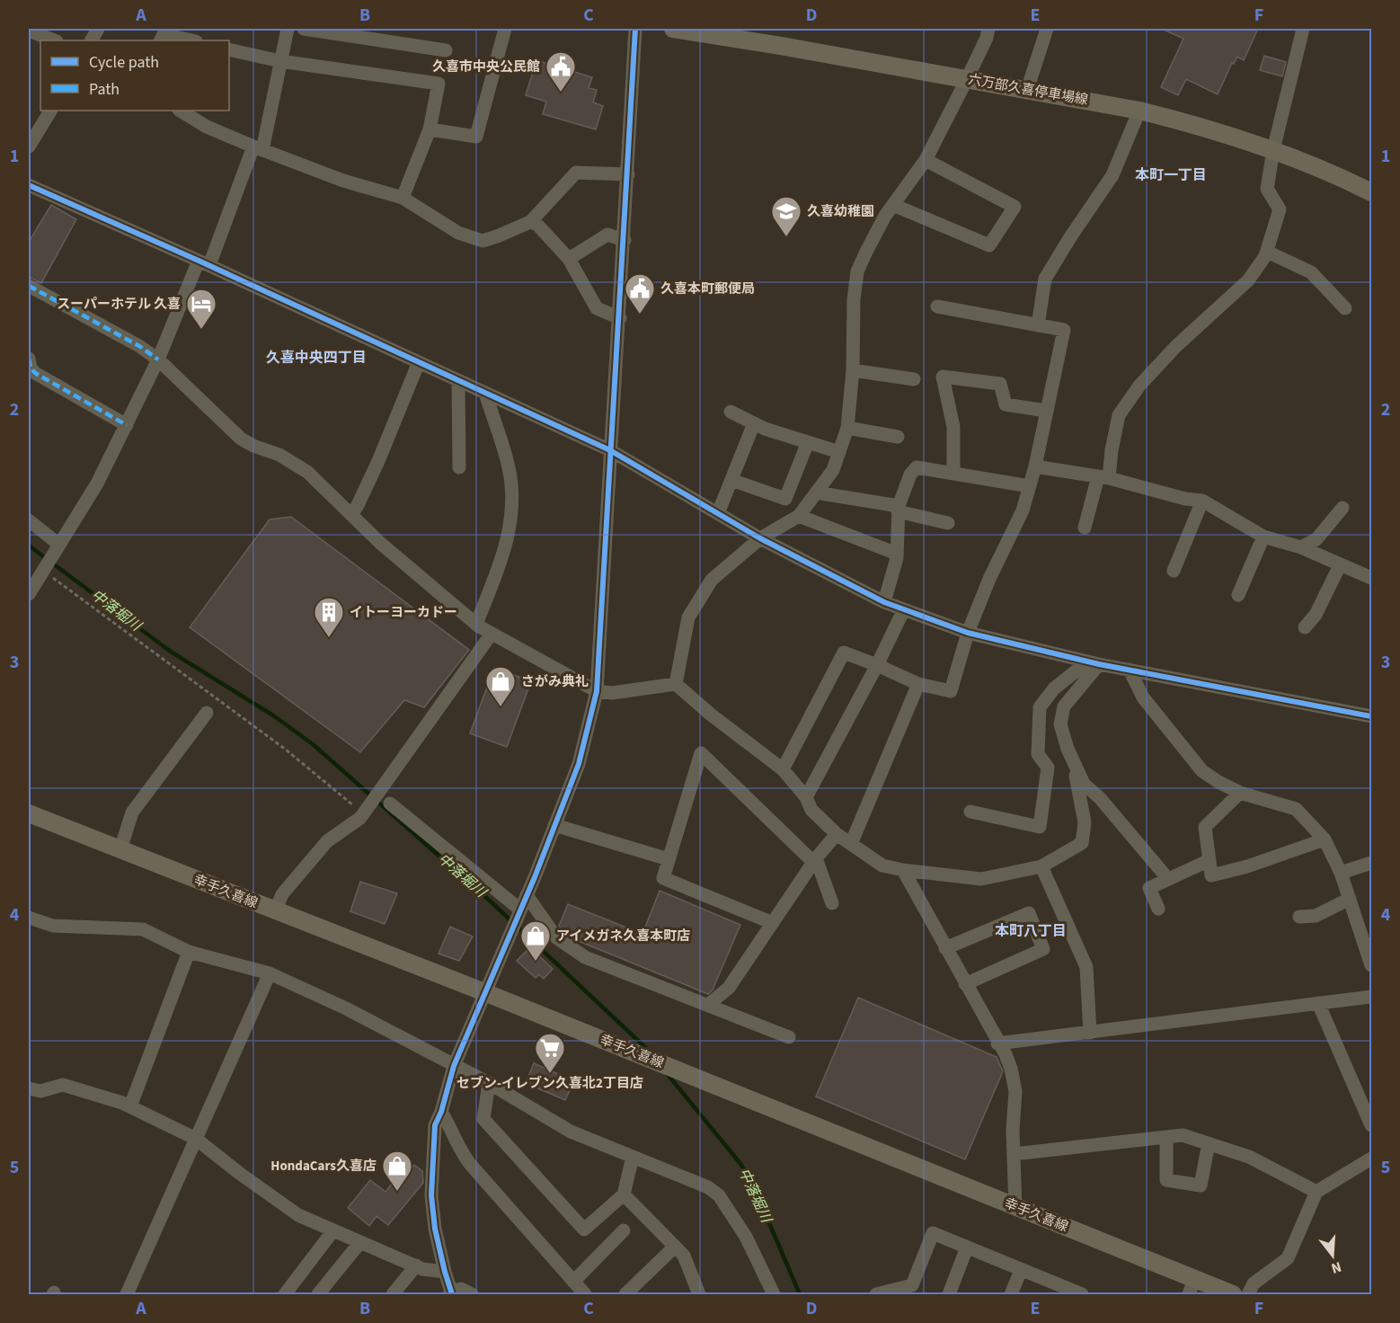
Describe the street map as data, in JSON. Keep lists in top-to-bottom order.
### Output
{
  "streets": {
    "main road": ["六万部久喜停車場線", "幸手久喜線"]
  },
  "districts": ["本町一丁目", "久喜中央四丁目", "本町八丁目"],
  "water": ["中落堀川"],
  "places": {
    "public building": ["久喜市中央公民館", "久喜本町郵便局"],
    "school or university": ["久喜幼稚園"],
    "hotel": ["スーパーホテル 久喜"],
    "building": ["イトーヨーカドー"],
    "shop": ["さがみ典礼", "アイメガネ久喜本町店", "HondaCars久喜店"],
    "supermarket": ["セブン-イレブン久喜北2丁目店"]
  },
  "legend": ["Cycle path", "Path"],
  "north": "bottom",
  "grid": {
    "columns": [
      "A",
      "B",
      "C",
      "D",
      "E",
      "F"
    ],
    "rows": [
      "1",
      "2",
      "3",
      "4",
      "5"
    ]
  }
}
